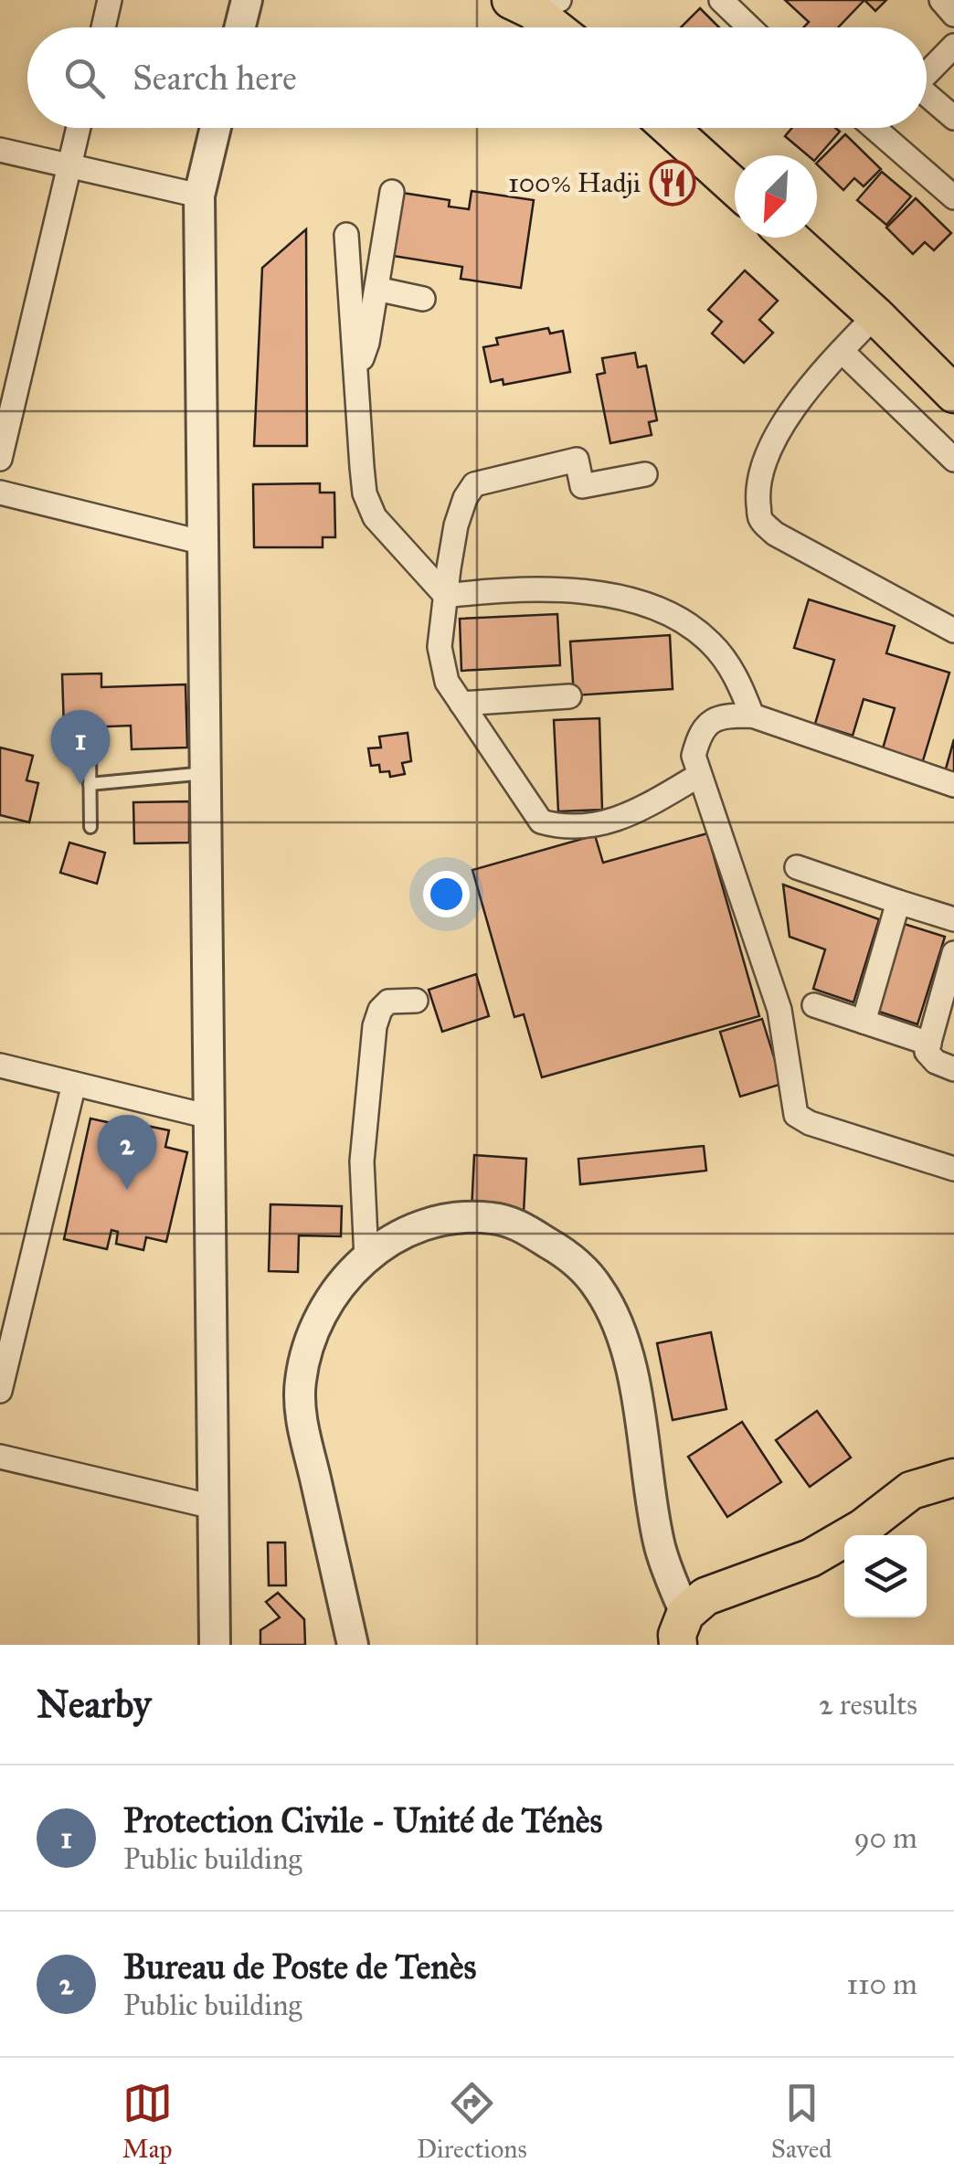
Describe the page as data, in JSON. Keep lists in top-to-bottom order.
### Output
{
  "places": {
    "restaurant": ["100% Hadji"]
  },
  "north": "bottom left",
  "page": {
    "search": "Search here",
    "pins": ["1", "2"],
    "heading": ["Nearby", "2 results"],
    "list": [
      {
        "mark": "1",
        "name": "Protection Civile - Unité de Ténès",
        "note": "Public building",
        "value": "90 m"
      },
      {
        "mark": "2",
        "name": "Bureau de Poste de Tenès",
        "note": "Public building",
        "value": "110 m"
      }
    ],
    "nav": ["Map", "Directions", "Saved"]
  }
}
